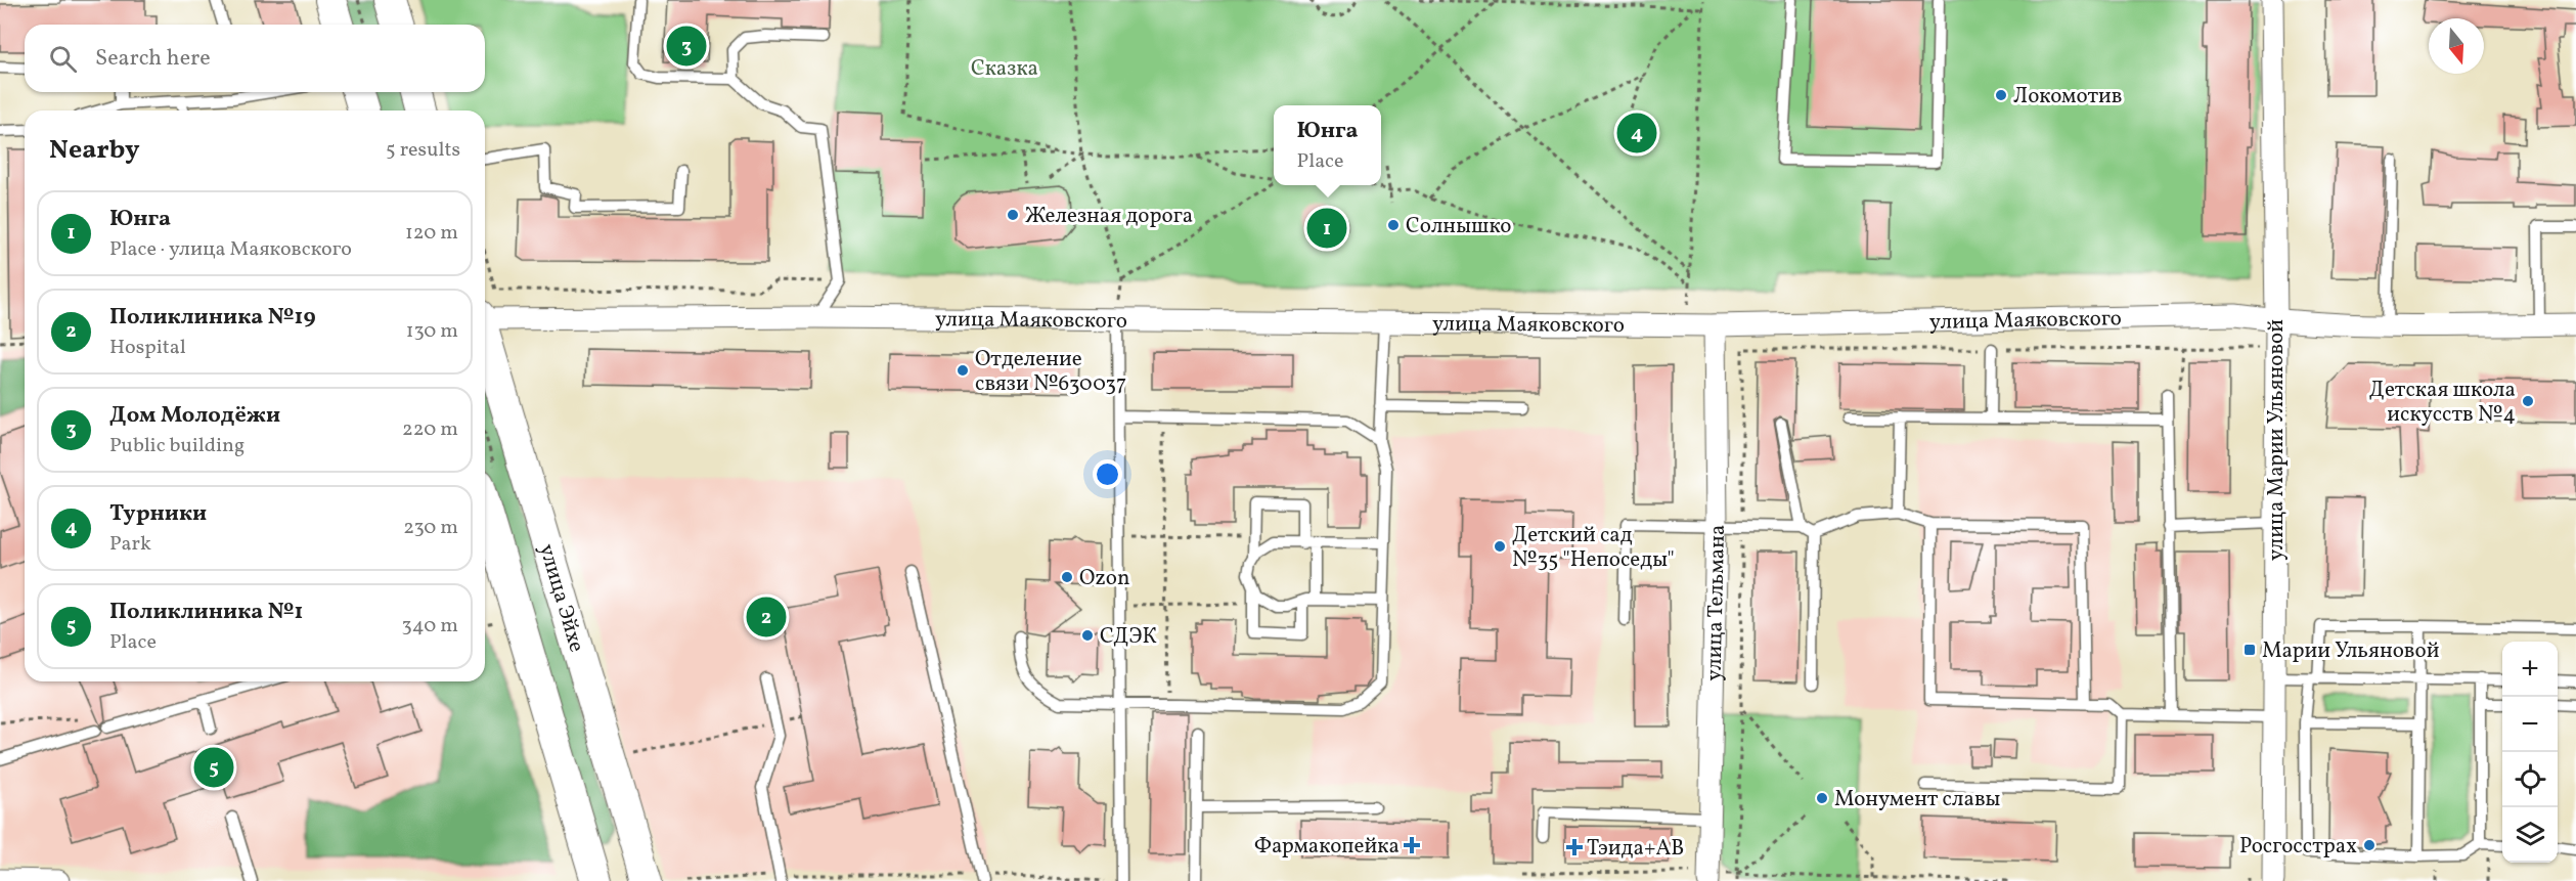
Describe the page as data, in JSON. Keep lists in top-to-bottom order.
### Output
{
  "streets": {
    "main road": ["улица Эйхе"],
    "street": ["улица Маяковского", "улица Марии Ульяновой", "улица Тельмана"]
  },
  "crossings": [
    ["улица Маяковского", "улица Марии Ульяновой"],
    ["улица Маяковского", "улица Тельмана"]
  ],
  "parks": ["Сказка"],
  "places": {
    "other": [
      "Локомотив",
      "Железная дорога",
      "Солнышко",
      "Отделение связи №630037",
      "Детская школа искусств №4",
      "Детский сад №35 \"Непоседы\"",
      "Ozon",
      "СДЭК",
      "Монумент славы",
      "Росгосстрах"
    ],
    "transit": ["Марии Ульяновой"],
    "health": ["Фармакопейка", "Тэида+АВ"]
  },
  "north": "bottom",
  "page": {
    "pins": [
      "3",
      "4",
      "1",
      "2",
      "5"
    ],
    "search": "Search here",
    "popup": ["Юнга", "Place"],
    "heading": ["Nearby", "5 results"],
    "list": [
      {
        "mark": "1",
        "name": "Юнга",
        "note": "Place · улица Маяковского",
        "value": "120 m"
      },
      {
        "mark": "2",
        "name": "Поликлиника №19",
        "note": "Hospital",
        "value": "130 m"
      },
      {
        "mark": "3",
        "name": "Дом Молодёжи",
        "note": "Public building",
        "value": "220 m"
      },
      {
        "mark": "4",
        "name": "Турники",
        "note": "Park",
        "value": "230 m"
      },
      {
        "mark": "5",
        "name": "Поликлиника №1",
        "note": "Place",
        "value": "340 m"
      }
    ],
    "map_buttons": ["+", "−"]
  }
}
